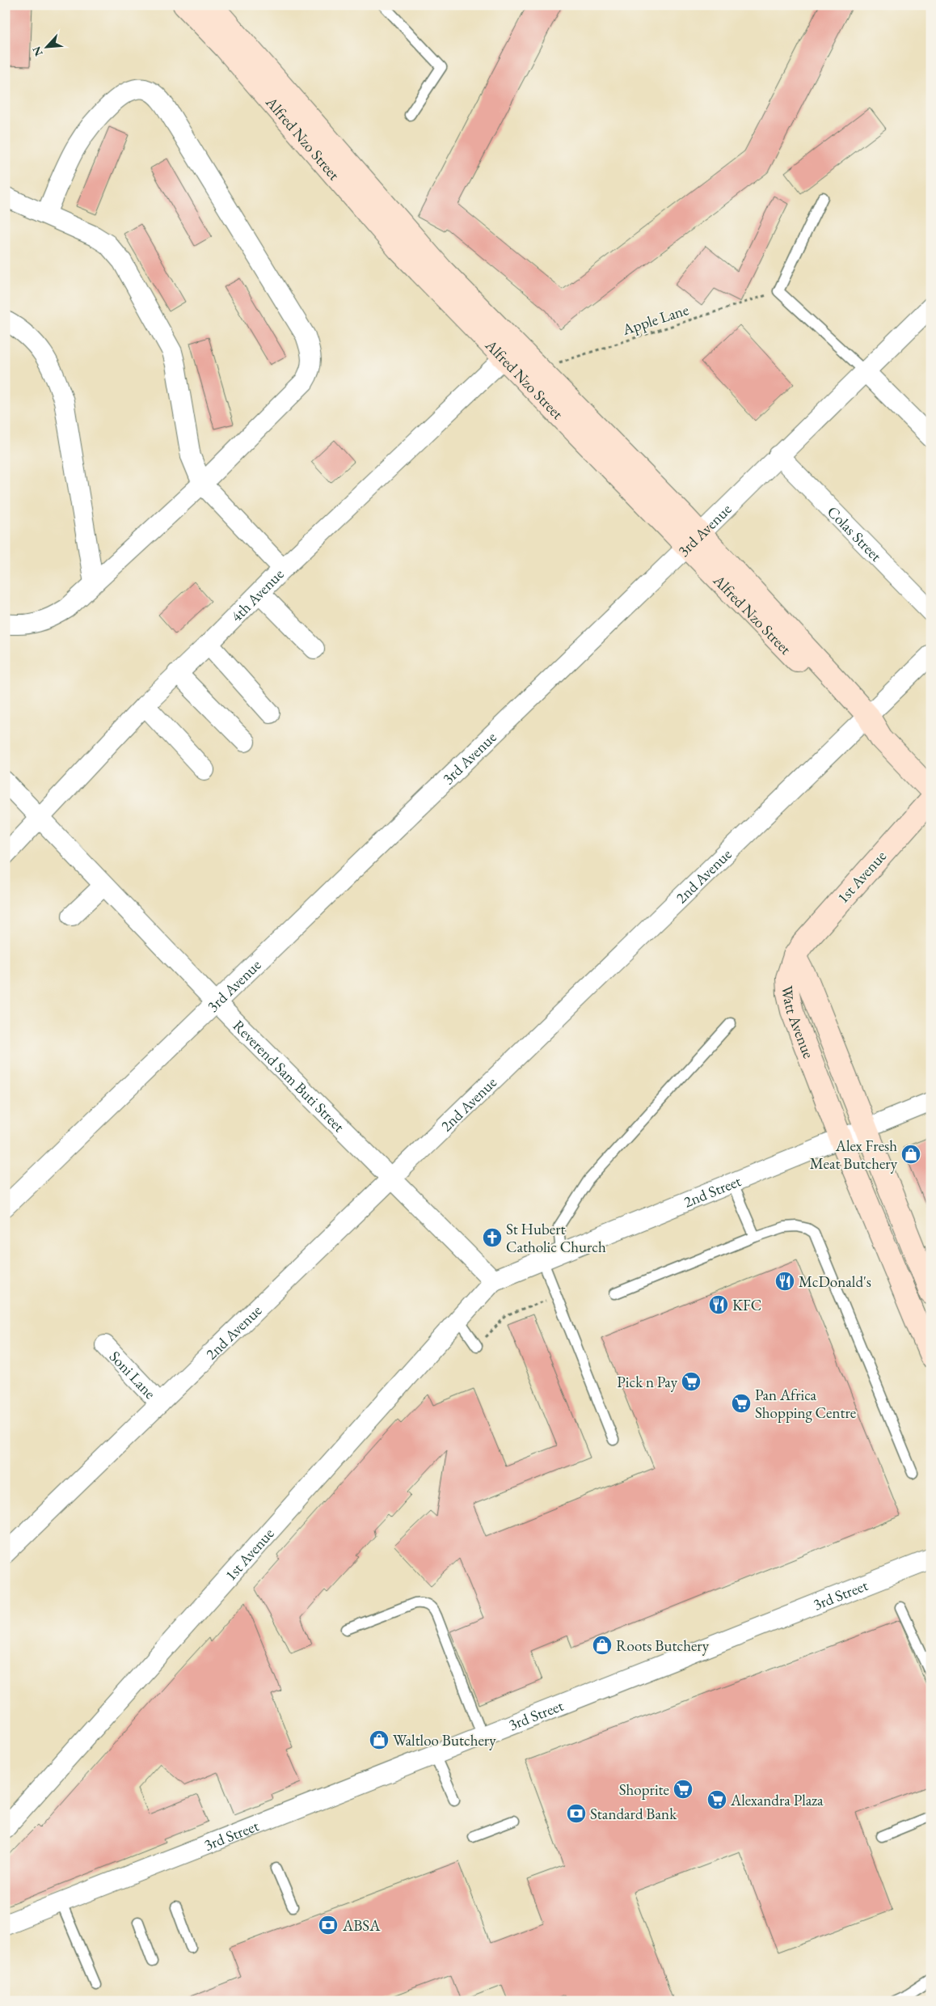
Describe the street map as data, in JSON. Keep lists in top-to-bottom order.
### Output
{
  "streets": {
    "street": [
      "Alfred Nzo Street",
      "3rd Avenue",
      "Colas Street",
      "4th Avenue",
      "2nd Avenue",
      "1st Avenue",
      "Watt Avenue",
      "Reverend Sam Buti Street",
      "2nd Street",
      "Soni Lane",
      "3rd Street"
    ],
    "path": ["Apple Lane"]
  },
  "crossings": [
    ["Alfred Nzo Street", "Apple Lane"],
    ["Alfred Nzo Street", "3rd Avenue"],
    ["Alfred Nzo Street", "4th Avenue"],
    ["Alfred Nzo Street", "2nd Avenue"],
    ["3rd Avenue", "Colas Street"],
    ["3rd Avenue", "Reverend Sam Buti Street"],
    ["4th Avenue", "Reverend Sam Buti Street"],
    ["2nd Avenue", "Reverend Sam Buti Street"],
    ["2nd Avenue", "Soni Lane"],
    ["1st Avenue", "Watt Avenue"],
    ["1st Avenue", "Reverend Sam Buti Street"],
    ["1st Avenue", "2nd Street"],
    ["Watt Avenue", "2nd Street"],
    ["Reverend Sam Buti Street", "2nd Street"]
  ],
  "places": {
    "shop": ["Alex Fresh Meat Butchery", "Roots Butchery", "Waltloo Butchery"],
    "church": ["St Hubert Catholic Church"],
    "restaurant": ["McDonald's", "KFC"],
    "supermarket": [
      "Pick n Pay",
      "Pan Africa Shopping Centre",
      "Shoprite",
      "Alexandra Plaza"
    ],
    "bank": ["Standard Bank", "ABSA"]
  },
  "north": "bottom left"
}
